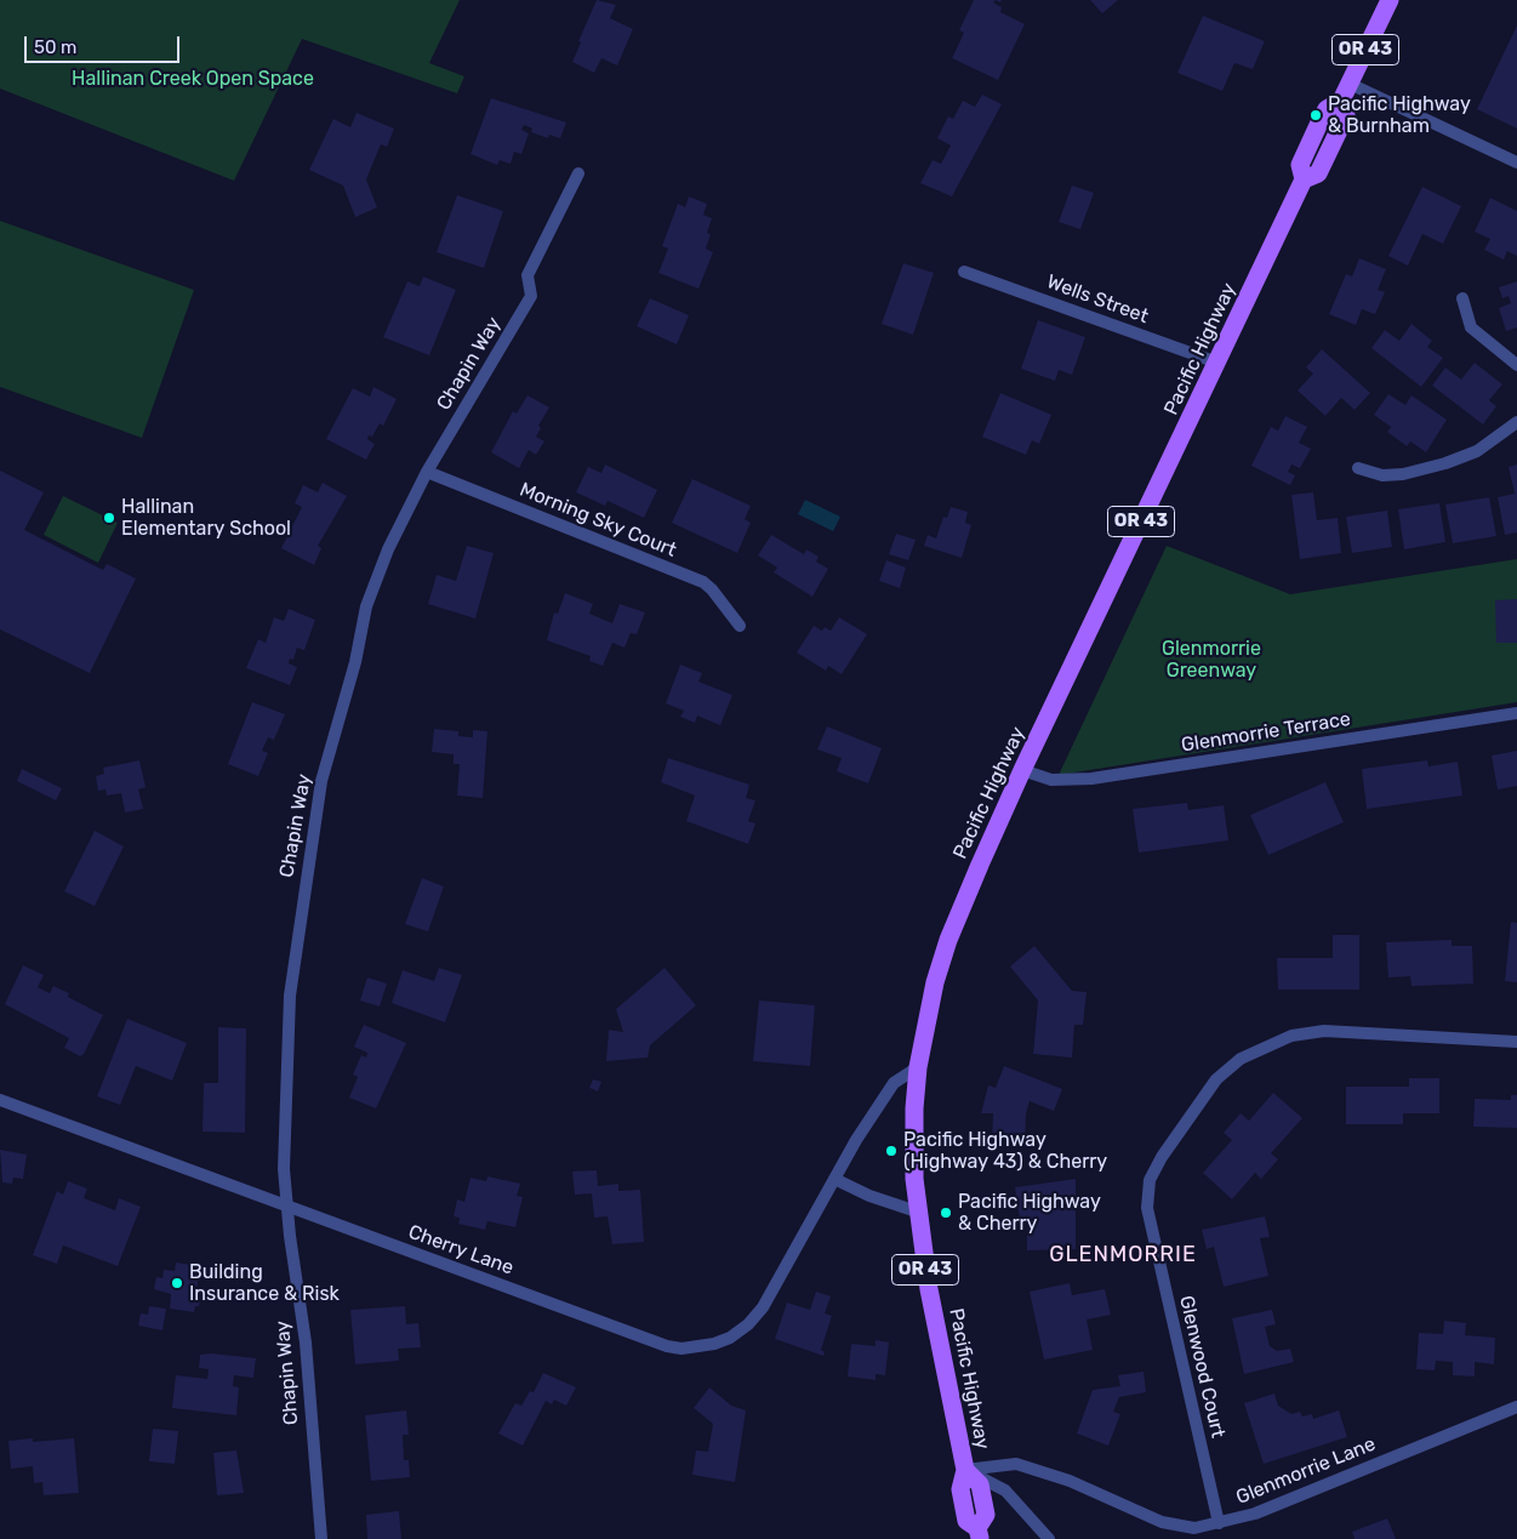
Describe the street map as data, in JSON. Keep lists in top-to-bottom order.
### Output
{
  "streets": {
    "main road": ["OR 43", "Pacific Highway"],
    "street": [
      "Wells Street",
      "Chapin Way",
      "Morning Sky Court",
      "Glenmorrie Terrace",
      "Cherry Lane",
      "Glenwood Court",
      "Glenmorrie Lane"
    ]
  },
  "crossings": [
    ["Wells Street", "Pacific Highway"],
    ["Pacific Highway", "Glenmorrie Terrace"],
    ["Pacific Highway", "Cherry Lane"],
    ["Pacific Highway", "Glenmorrie Lane"],
    ["Chapin Way", "Morning Sky Court"],
    ["Chapin Way", "Cherry Lane"],
    ["Glenwood Court", "Glenmorrie Lane"]
  ],
  "districts": ["GLENMORRIE"],
  "parks": ["Hallinan Creek Open Space", "Glenmorrie Greenway"],
  "places": [
    "Pacific Highway & Burnham",
    "Hallinan Elementary School",
    "Pacific Highway (Highway 43) & Cherry",
    "Pacific Highway & Cherry",
    "Building Insurance & Risk"
  ],
  "scale_bar": "50 m"
}
